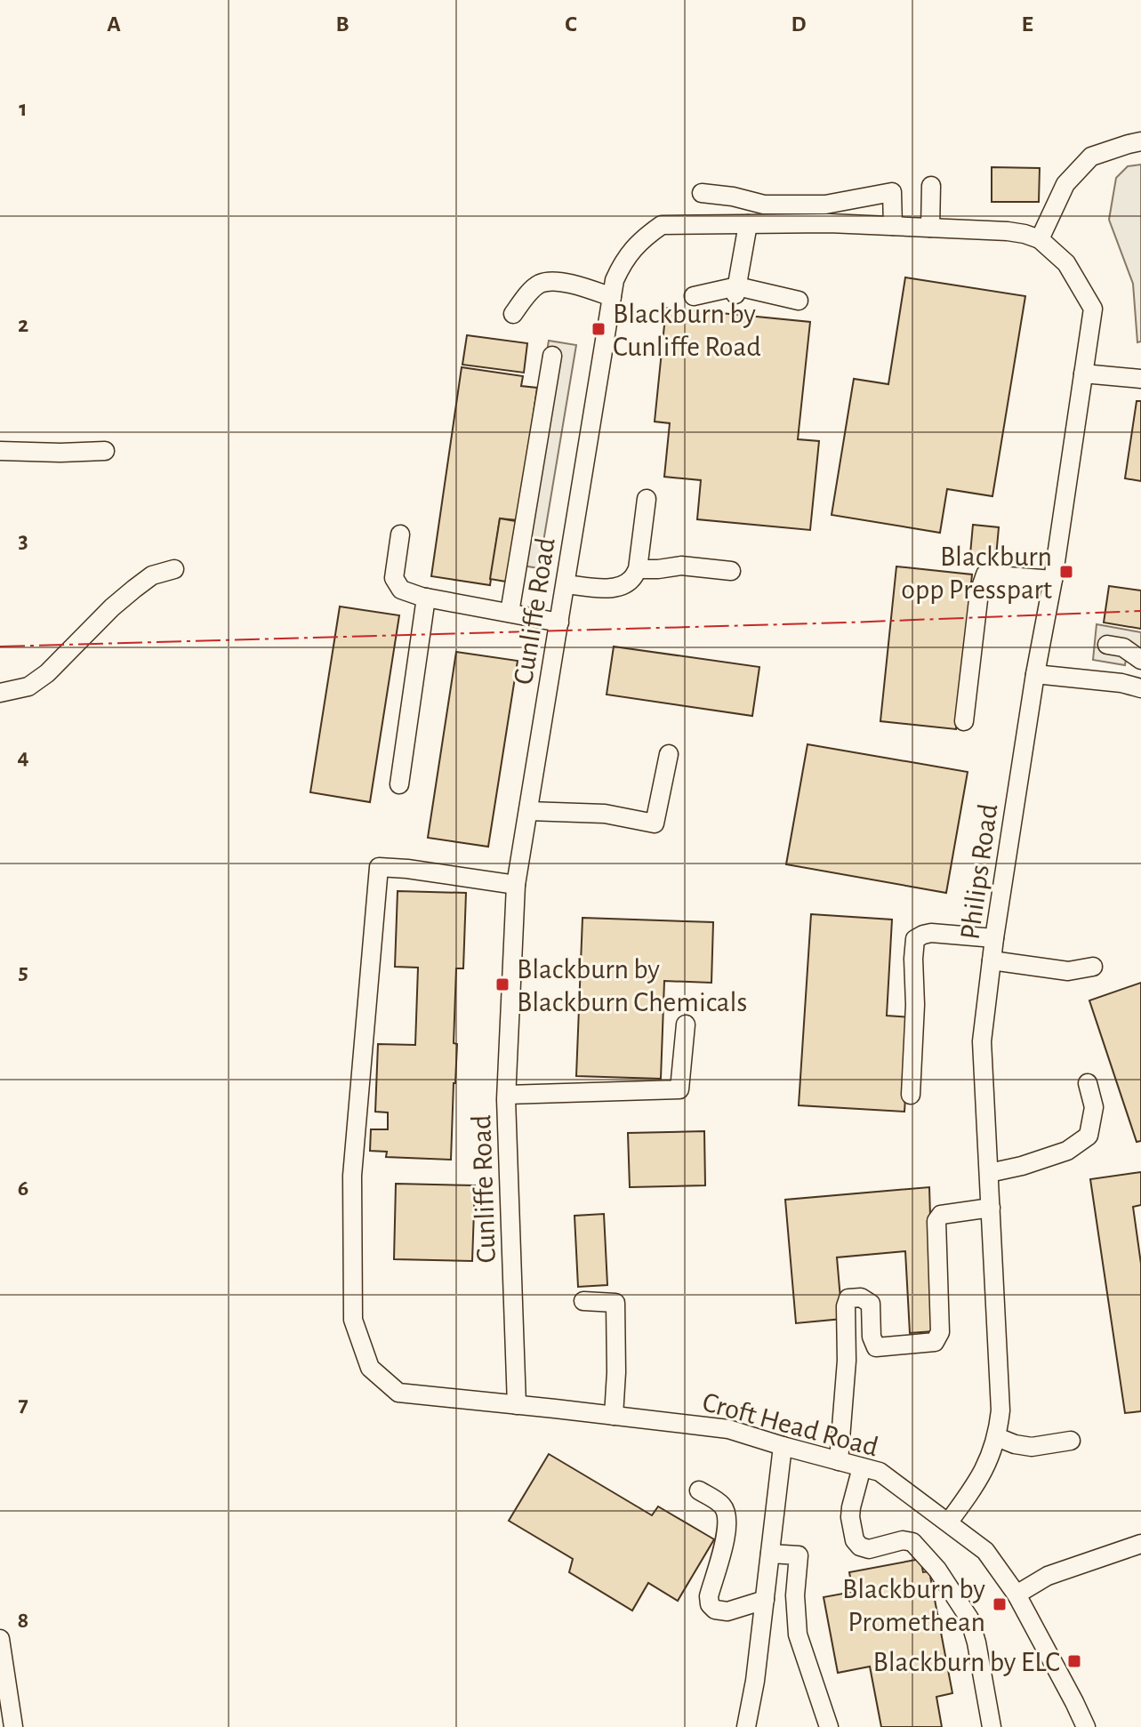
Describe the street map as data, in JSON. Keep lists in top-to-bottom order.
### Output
{
  "streets": {
    "street": ["Cunliffe Road", "Philips Road", "Croft Head Road"]
  },
  "crossings": [
    ["Cunliffe Road", "Philips Road"],
    ["Cunliffe Road", "Croft Head Road"],
    ["Philips Road", "Croft Head Road"]
  ],
  "places": {
    "transit": [
      "Blackburn by Cunliffe Road",
      "Blackburn opp Presspart",
      "Blackburn by Blackburn Chemicals",
      "Blackburn by Promethean",
      "Blackburn by ELC"
    ]
  },
  "grid": {
    "columns": [
      "A",
      "B",
      "C",
      "D",
      "E"
    ],
    "rows": [
      "1",
      "2",
      "3",
      "4",
      "5",
      "6",
      "7",
      "8"
    ]
  }
}
